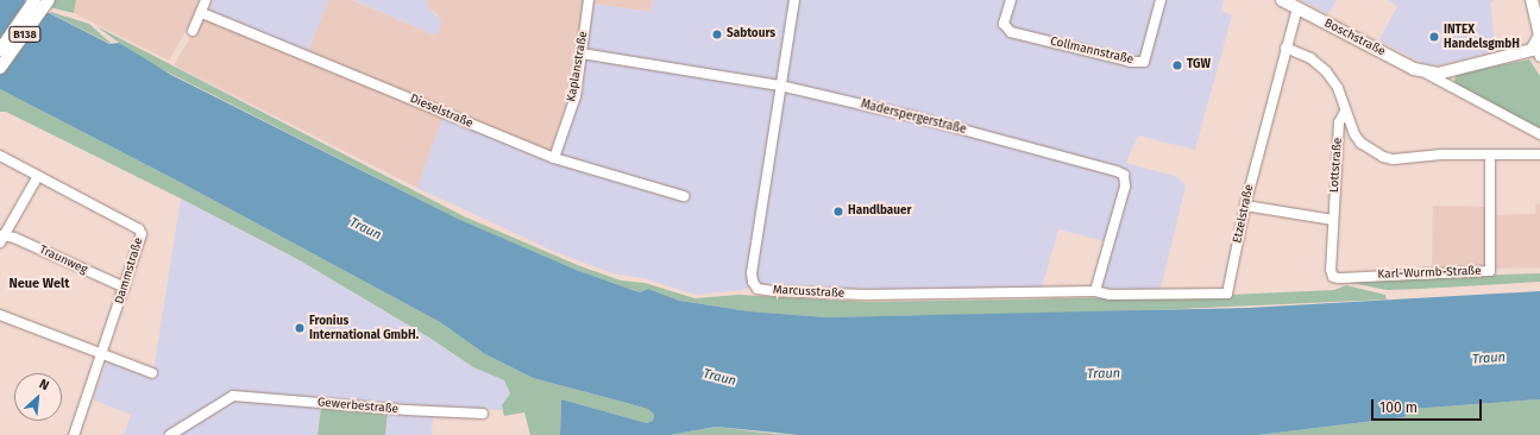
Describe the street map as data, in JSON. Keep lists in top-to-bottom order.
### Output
{
  "streets": {
    "main road": ["B138", "Boschstraße"],
    "street": [
      "Collmannstraße",
      "Kaplanstraße",
      "Dieselstraße",
      "Maderspergerstraße",
      "Lottstraße",
      "Etzelstraße",
      "Traunweg",
      "Dammstraße",
      "Karl-Wurmb-Straße",
      "Marcusstraße",
      "Gewerbestraße"
    ]
  },
  "crossings": [
    ["Boschstraße", "Etzelstraße"],
    ["Kaplanstraße", "Dieselstraße"],
    ["Kaplanstraße", "Maderspergerstraße"],
    ["Maderspergerstraße", "Etzelstraße"],
    ["Maderspergerstraße", "Marcusstraße"],
    ["Lottstraße", "Karl-Wurmb-Straße"],
    ["Etzelstraße", "Marcusstraße"],
    ["Traunweg", "Dammstraße"]
  ],
  "districts": ["Neue Welt"],
  "water": ["Traun"],
  "places": [
    "Sabtours",
    "INTEX HandelsgmbH",
    "TGW",
    "Handlbauer",
    "Fronius International GmbH."
  ],
  "scale_bar": "100 m",
  "north": "top right"
}
